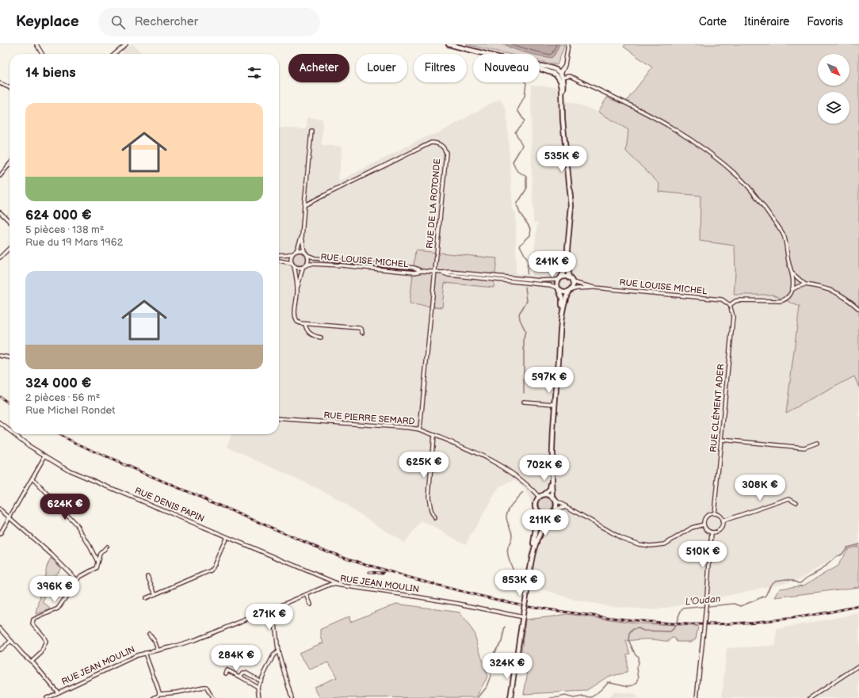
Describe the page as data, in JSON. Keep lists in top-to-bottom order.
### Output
{
  "streets": {
    "street": [
      "RUE DE LA ROTONDE",
      "RUE LOUISE MICHEL",
      "RUE CLÉMENT ADER",
      "RUE PIERRE SEMARD",
      "RUE DENIS PAPIN",
      "RUE JEAN MOULIN"
    ]
  },
  "crossings": [
    ["RUE DE LA ROTONDE", "RUE LOUISE MICHEL"],
    ["RUE DE LA ROTONDE", "RUE PIERRE SEMARD"],
    ["RUE LOUISE MICHEL", "RUE CLÉMENT ADER"],
    ["RUE DENIS PAPIN", "RUE JEAN MOULIN"]
  ],
  "water": ["L'Oudan"],
  "north": "bottom right",
  "page": {
    "header": "Keyplace",
    "search": "Rechercher",
    "nav": ["Carte", "Itinéraire", "Favoris"],
    "chip": [
      "Acheter",
      "Louer",
      "Filtres",
      "Nouveau"
    ],
    "heading": "14 biens",
    "list": [
      {
        "name": "624 000 €",
        "note": "5 pièces · 138 m² · Rue du 19 Mars 1962"
      },
      {
        "name": "324 000 €",
        "note": "2 pièces · 56 m² · Rue Michel Rondet"
      }
    ],
    "price": [
      "535K €",
      "241K €",
      "597K €",
      "625K €",
      "702K €",
      "308K €",
      "624K €",
      "211K €",
      "510K €",
      "853K €",
      "396K €",
      "271K €",
      "284K €",
      "324K €"
    ]
  }
}
